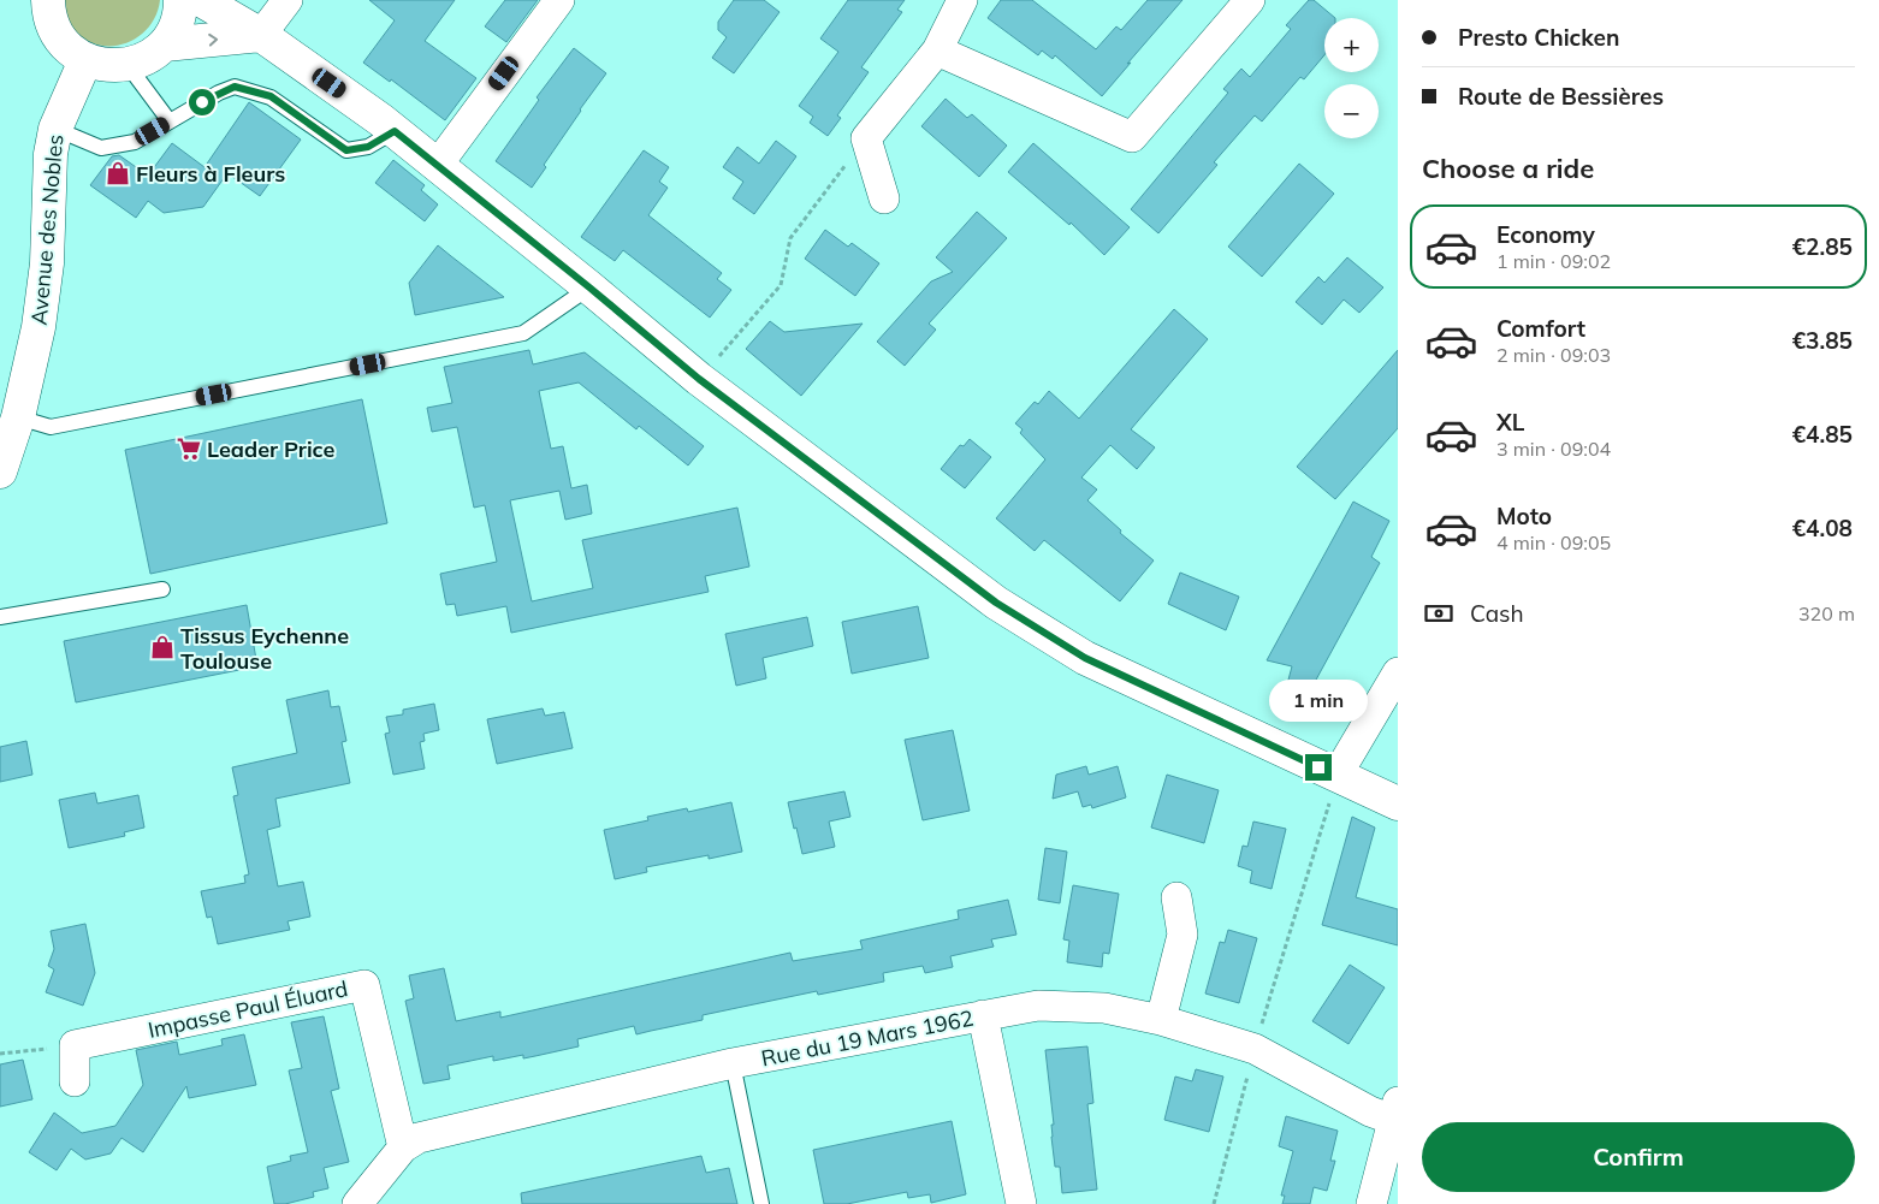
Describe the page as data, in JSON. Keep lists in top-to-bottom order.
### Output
{
  "streets": {
    "main road": ["Avenue des Nobles"],
    "street": ["Impasse Paul Éluard", "Rue du 19 Mars 1962"]
  },
  "crossings": [
    ["Impasse Paul Éluard", "Rue du 19 Mars 1962"]
  ],
  "places": {
    "shop": ["Fleurs à Fleurs", "Tissus Eychenne Toulouse"],
    "supermarket": ["Leader Price"]
  },
  "page": {
    "banner": ["Presto Chicken", "Route de Bessières"],
    "map_buttons": ["+", "−"],
    "heading": "Choose a ride",
    "list": [
      {
        "name": "Economy",
        "note": "1 min · 09:02",
        "value": "€2.85"
      },
      {
        "name": "Comfort",
        "note": "2 min · 09:03",
        "value": "€3.85"
      },
      {
        "name": "XL",
        "note": "3 min · 09:04",
        "value": "€4.85"
      },
      {
        "name": "Moto",
        "note": "4 min · 09:05",
        "value": "€4.08"
      }
    ],
    "pay": ["Cash", "320 m"],
    "bubble": "1 min",
    "buttons": "Confirm"
  }
}
